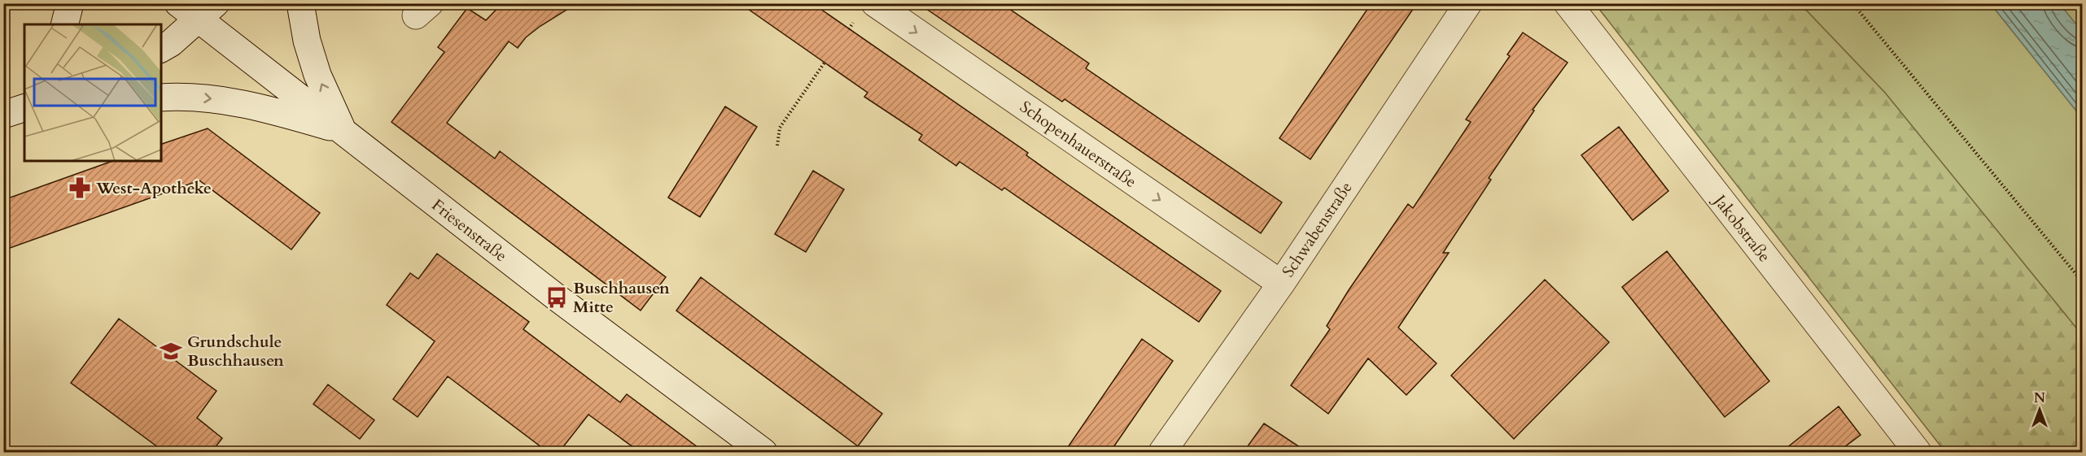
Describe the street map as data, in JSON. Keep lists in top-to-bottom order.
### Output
{
  "streets": {
    "street": [
      "Schopenhauerstraße",
      "Jakobstraße",
      "Schwabenstraße",
      "Friesenstraße"
    ]
  },
  "crossings": [
    ["Schopenhauerstraße", "Schwabenstraße"]
  ],
  "one_way": ["Schopenhauerstraße"],
  "places": {
    "pharmacy": ["West-Apotheke"],
    "bus stop": ["Buschhausen Mitte"],
    "school or university": ["Grundschule Buschhausen"]
  },
  "north": "top"
}
